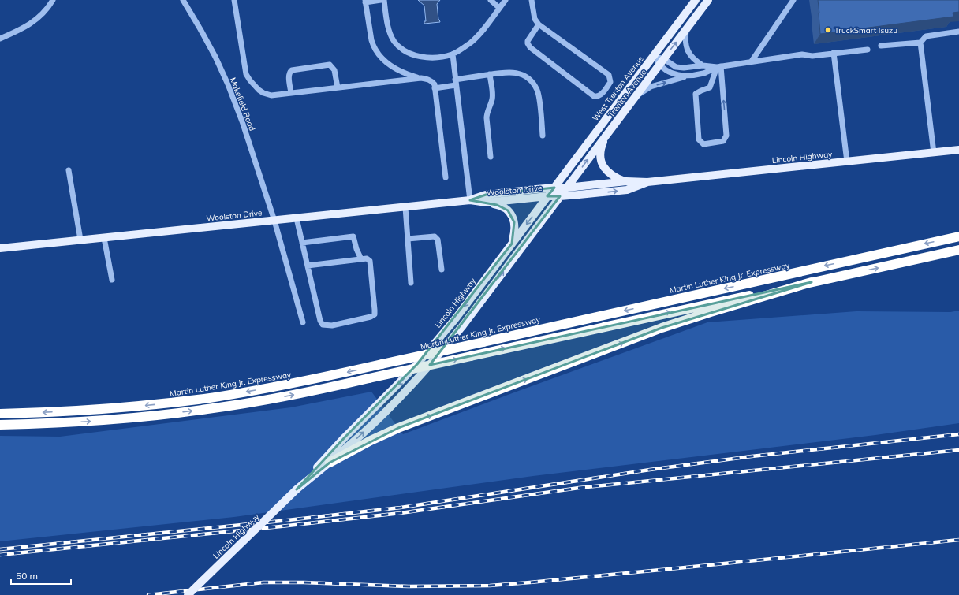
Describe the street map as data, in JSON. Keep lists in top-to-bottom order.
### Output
{
  "streets": {
    "highway": ["Martin Luther King Jr. Expressway"],
    "main road": [
      "West Trenton Avenue",
      "Trenton Avenue",
      "Lincoln Highway",
      "Woolston Drive"
    ],
    "street": ["Makefield Road"]
  },
  "crossings": [
    ["West Trenton Avenue", "Lincoln Highway"],
    ["West Trenton Avenue", "Woolston Drive"],
    ["Trenton Avenue", "Lincoln Highway"],
    ["Trenton Avenue", "Woolston Drive"],
    ["Makefield Road", "Woolston Drive"],
    ["Lincoln Highway", "Woolston Drive"]
  ],
  "one_way": ["Trenton Avenue"],
  "places": ["TruckSmart Isuzu"],
  "scale_bar": "50 m"
}
